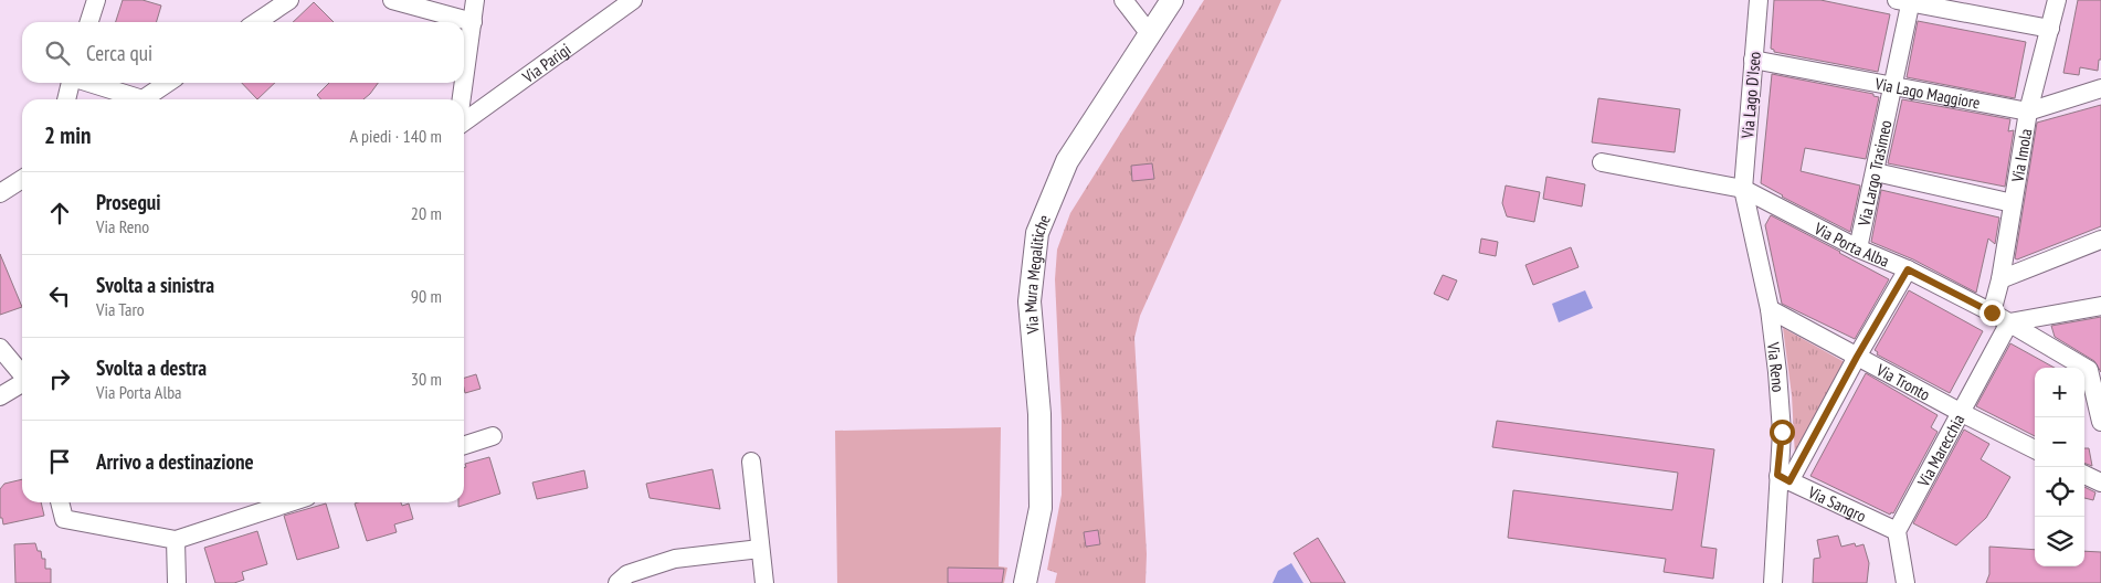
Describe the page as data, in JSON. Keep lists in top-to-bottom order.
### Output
{
  "streets": {
    "street": [
      "Via Parigi",
      "Via Lago Maggiore",
      "Via Lago D'Iseo",
      "Via Imola",
      "Via Largo Trasimeo",
      "Via Porta Alba",
      "Via Mura Megalitiche",
      "Via Reno",
      "Via Tronto",
      "Via Marecchia",
      "Via Sangro"
    ]
  },
  "crossings": [
    ["Via Lago Maggiore", "Via Lago D'Iseo"],
    ["Via Lago Maggiore", "Via Imola"],
    ["Via Lago Maggiore", "Via Largo Trasimeo"],
    ["Via Lago D'Iseo", "Via Porta Alba"],
    ["Via Lago D'Iseo", "Via Reno"],
    ["Via Imola", "Via Porta Alba"],
    ["Via Largo Trasimeo", "Via Porta Alba"],
    ["Via Porta Alba", "Via Reno"],
    ["Via Porta Alba", "Via Marecchia"],
    ["Via Reno", "Via Tronto"],
    ["Via Reno", "Via Sangro"],
    ["Via Tronto", "Via Marecchia"],
    ["Via Marecchia", "Via Sangro"]
  ],
  "page": {
    "search": "Cerca qui",
    "heading": ["2 min", "A piedi · 140 m"],
    "list": [
      ["Prosegui", "Via Reno", "20 m"],
      ["Svolta a sinistra", "Via Taro", "90 m"],
      ["Svolta a destra", "Via Porta Alba", "30 m"],
      "Arrivo a destinazione"
    ],
    "map_buttons": ["+", "−"]
  }
}
